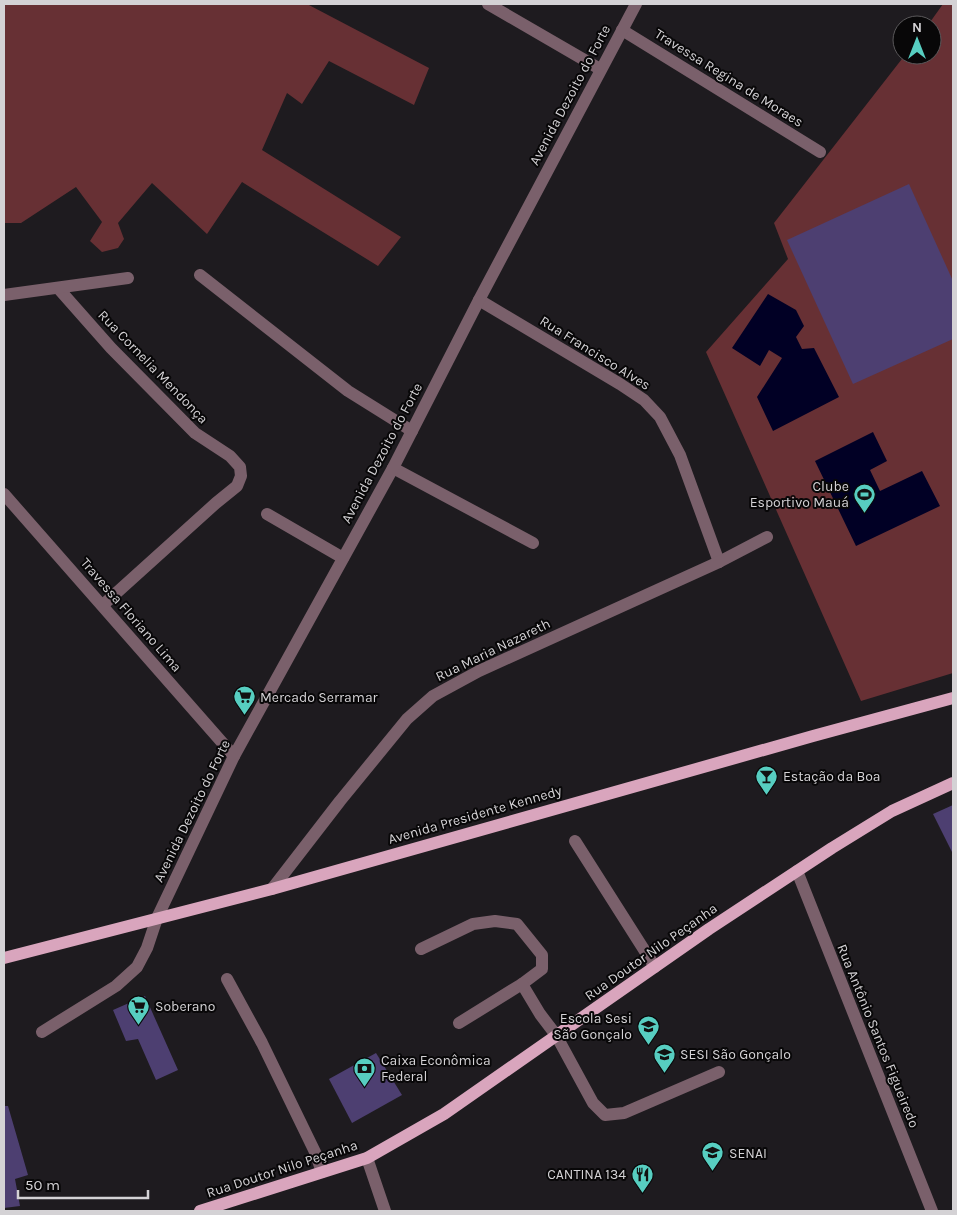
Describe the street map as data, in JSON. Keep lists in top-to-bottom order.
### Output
{
  "streets": {
    "main road": ["Avenida Presidente Kennedy", "Rua Doutor Nilo Peçanha"],
    "street": [
      "Travessa Regina de Moraes",
      "Avenida Dezoito do Forte",
      "Rua Francisco Alves",
      "Rua Cornelia Mendonça",
      "Travessa Floriano Lima",
      "Rua Maria Nazareth",
      "Rua Antônio Santos Figueiredo"
    ]
  },
  "crossings": [
    ["Travessa Regina de Moraes", "Avenida Dezoito do Forte"],
    ["Avenida Dezoito do Forte", "Rua Francisco Alves"],
    ["Avenida Dezoito do Forte", "Travessa Floriano Lima"],
    ["Avenida Dezoito do Forte", "Avenida Presidente Kennedy"],
    ["Rua Francisco Alves", "Rua Maria Nazareth"],
    ["Rua Cornelia Mendonça", "Travessa Floriano Lima"],
    ["Rua Maria Nazareth", "Avenida Presidente Kennedy"],
    ["Rua Doutor Nilo Peçanha", "Rua Antônio Santos Figueiredo"]
  ],
  "places": {
    "sports": ["Clube Esportivo Mauá"],
    "supermarket": ["Mercado Serramar", "Soberano"],
    "bar": ["Estação da Boa"],
    "school or university": ["Escola Sesi São Gonçalo", "SESI São Gonçalo", "SENAI"],
    "bank": ["Caixa Econômica Federal"],
    "restaurant": ["CANTINA 134"]
  },
  "scale_bar": "50 m",
  "north": "top"
}
